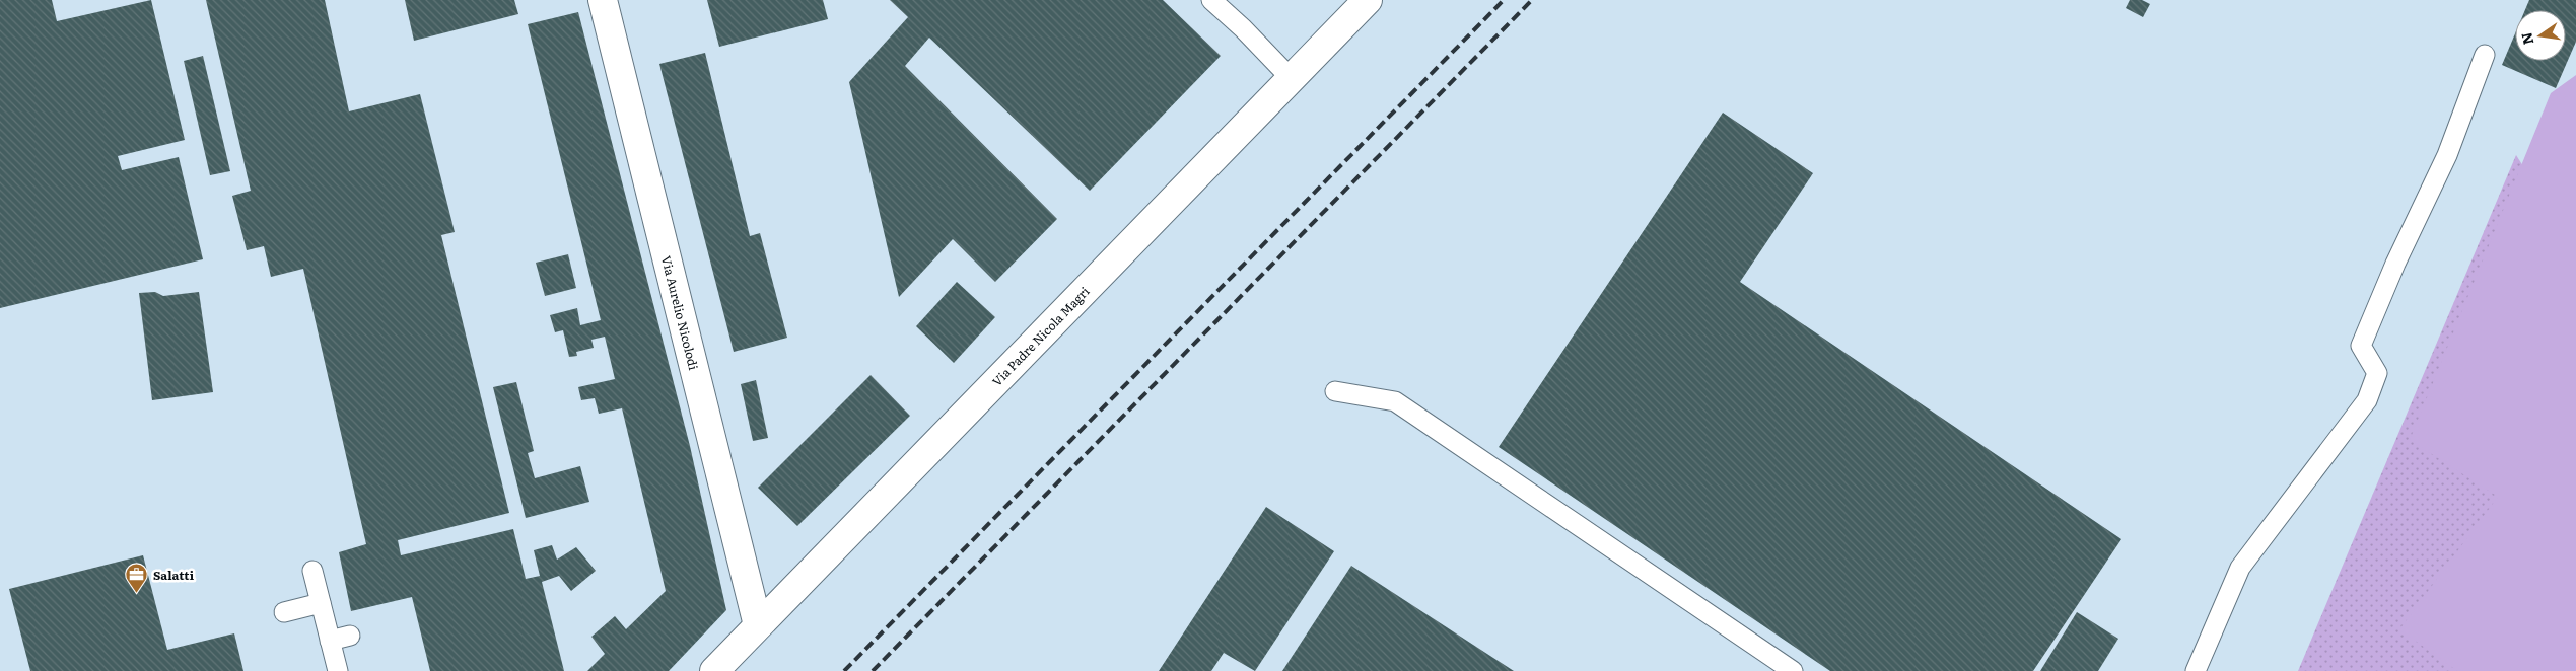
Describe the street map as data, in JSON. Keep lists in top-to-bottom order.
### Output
{
  "streets": {
    "street": ["Via Aurelio Nicolodi", "Via Padre Nicola Magri"]
  },
  "crossings": [
    ["Via Aurelio Nicolodi", "Via Padre Nicola Magri"]
  ],
  "places": {
    "office": ["Salatti"]
  },
  "north": "left"
}
